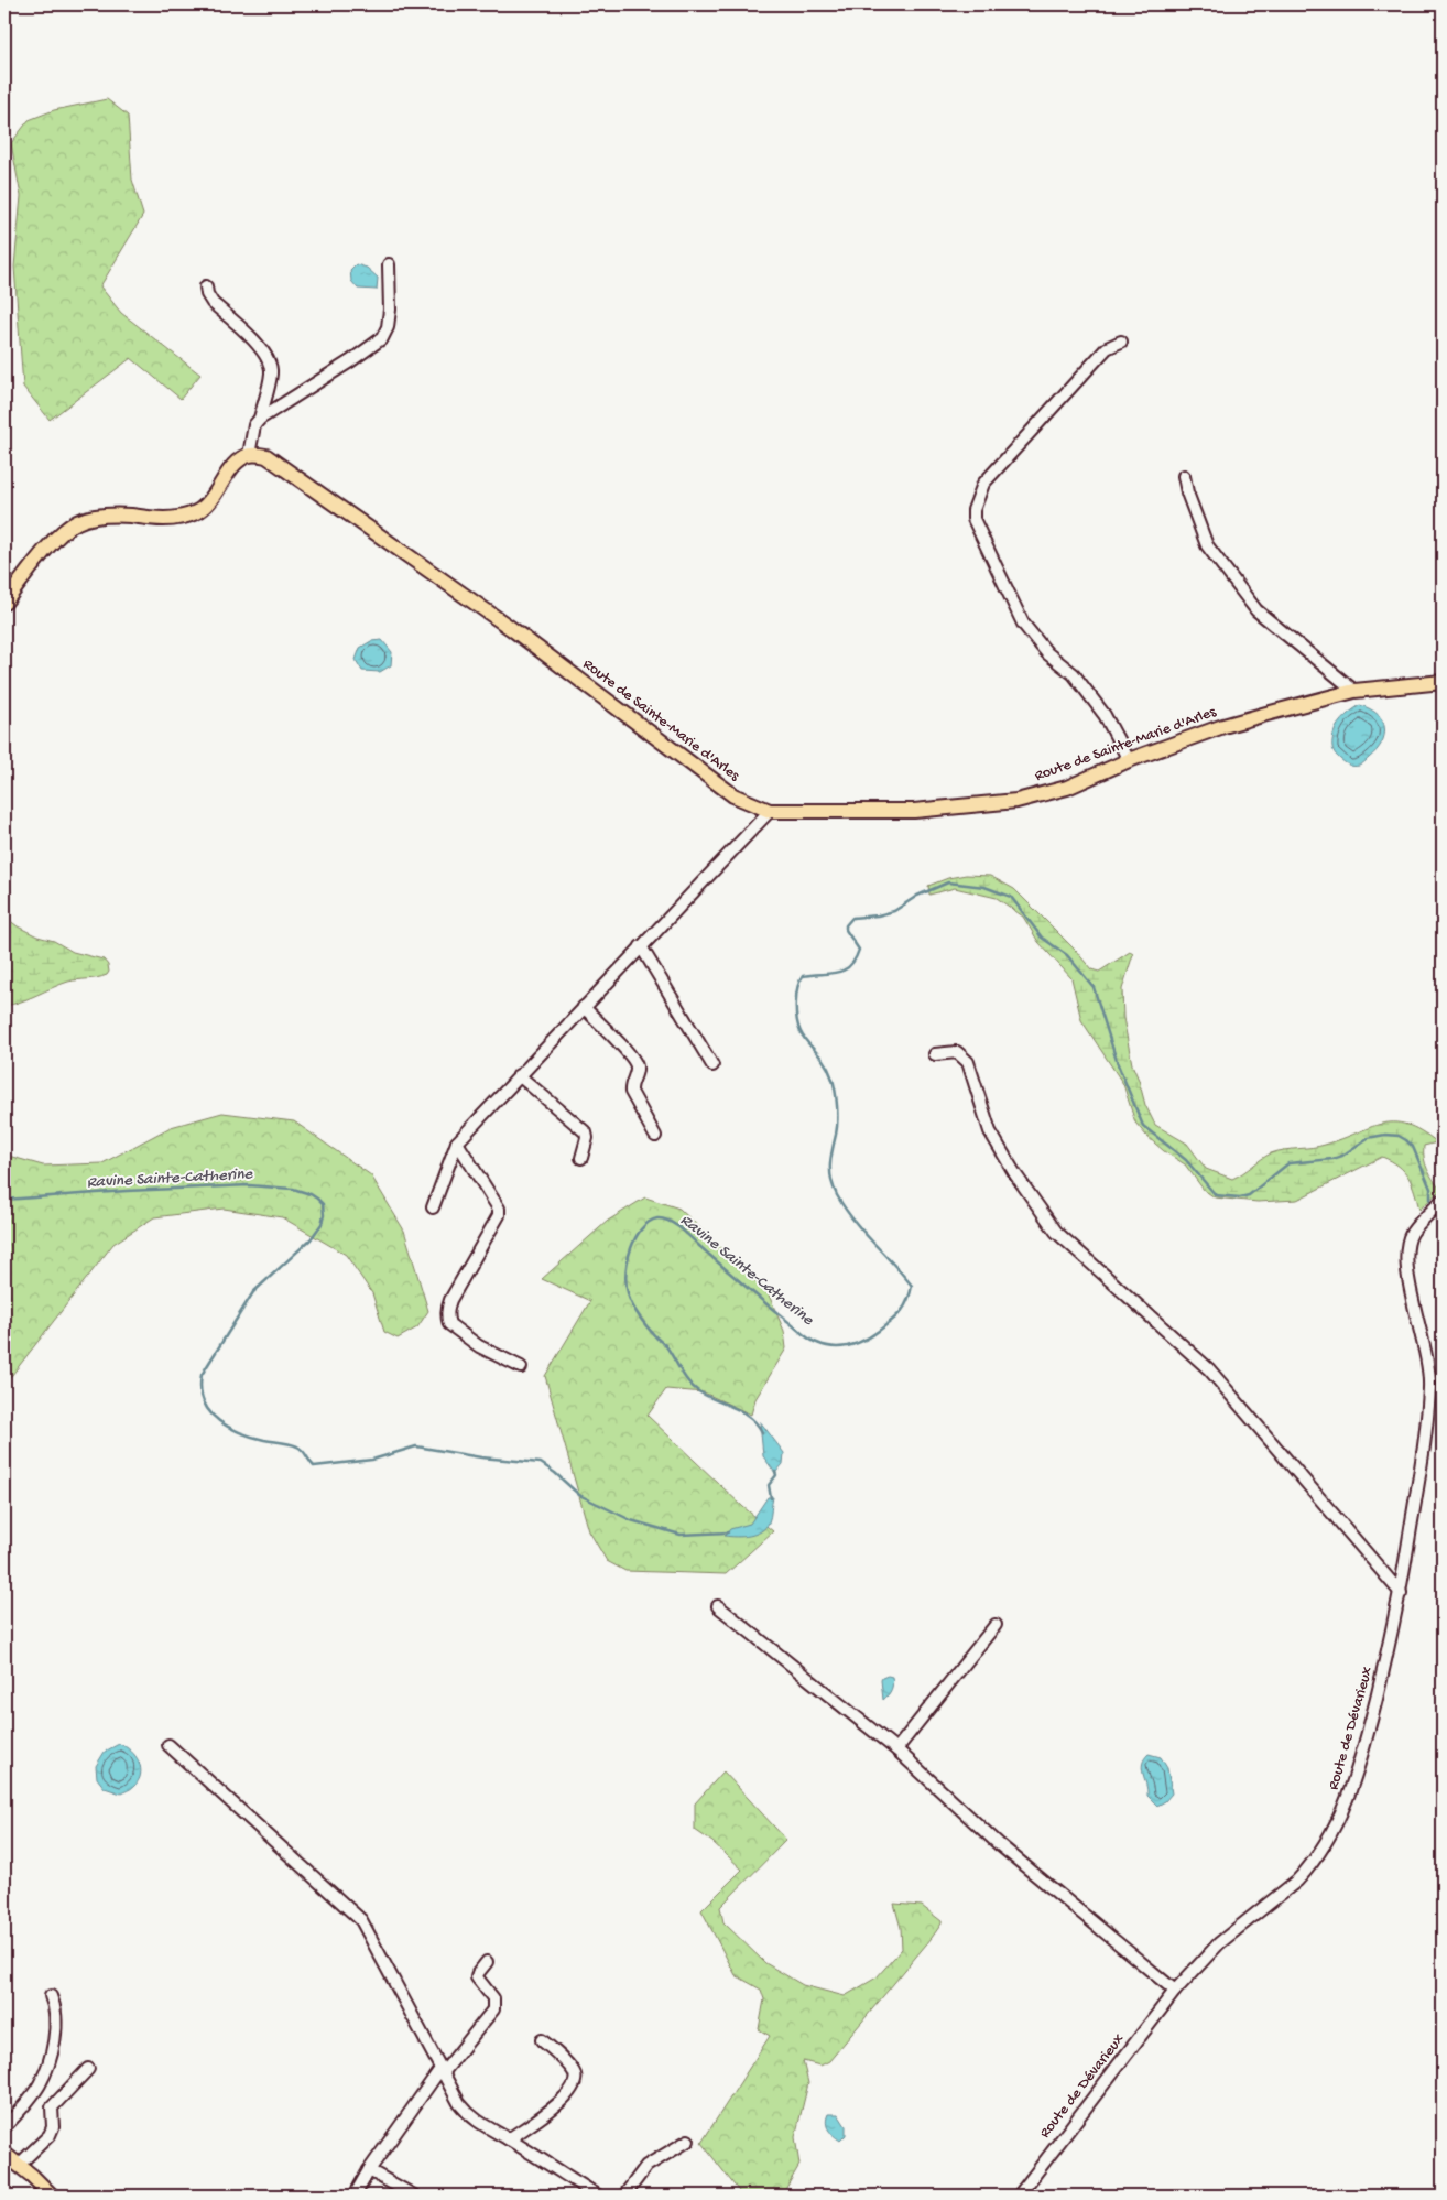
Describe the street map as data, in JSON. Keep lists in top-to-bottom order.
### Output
{
  "streets": {
    "main road": ["Route de Sainte-Marie d'Arles"],
    "street": ["Route de Dévarieux"]
  },
  "water": ["Ravine Sainte-Catherine"]
}
